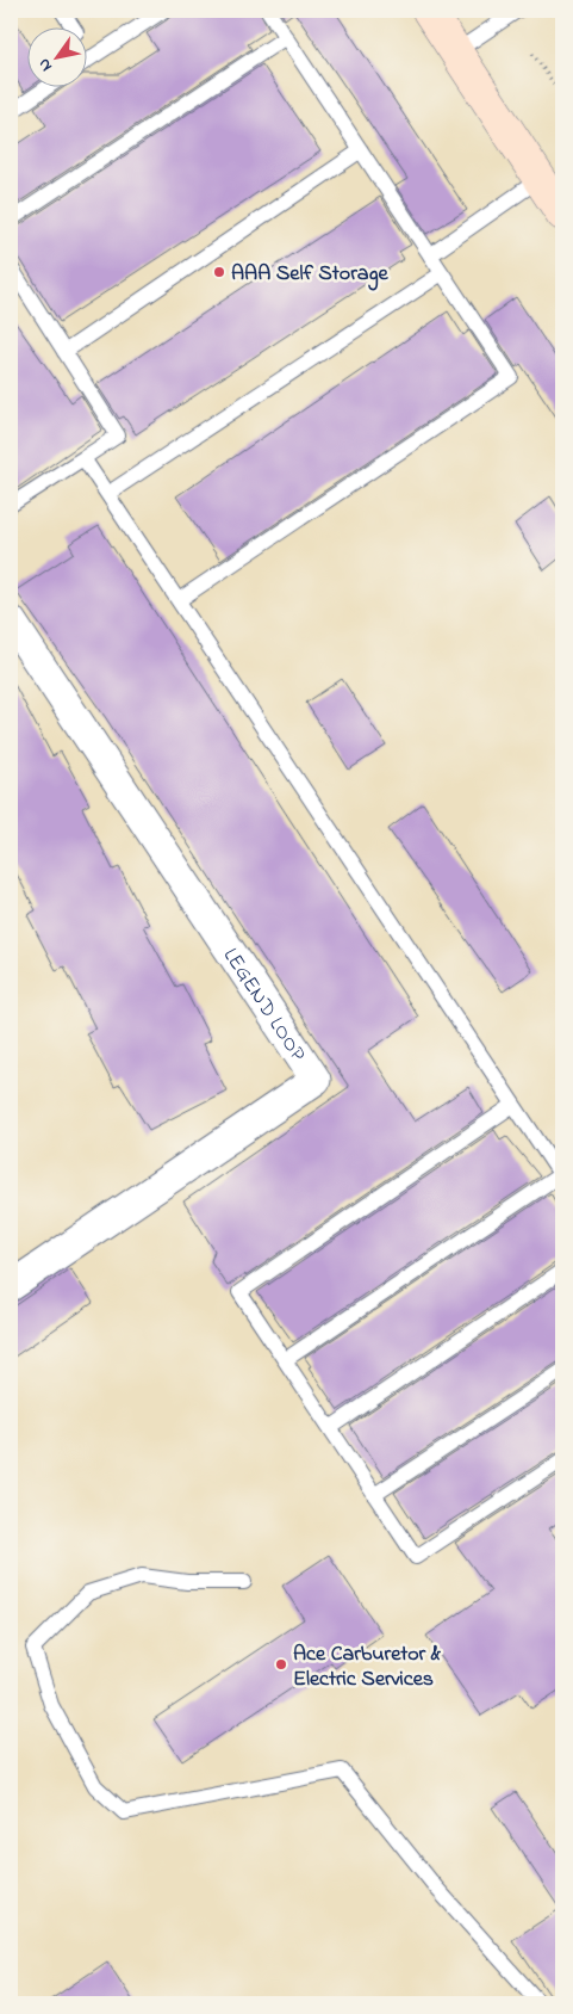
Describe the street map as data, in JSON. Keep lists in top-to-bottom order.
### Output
{
  "streets": {
    "street": ["LEGEND LOOP"]
  },
  "places": ["AAA Self Storage", "Ace Carburetor & Electric Services"],
  "north": "bottom left"
}
